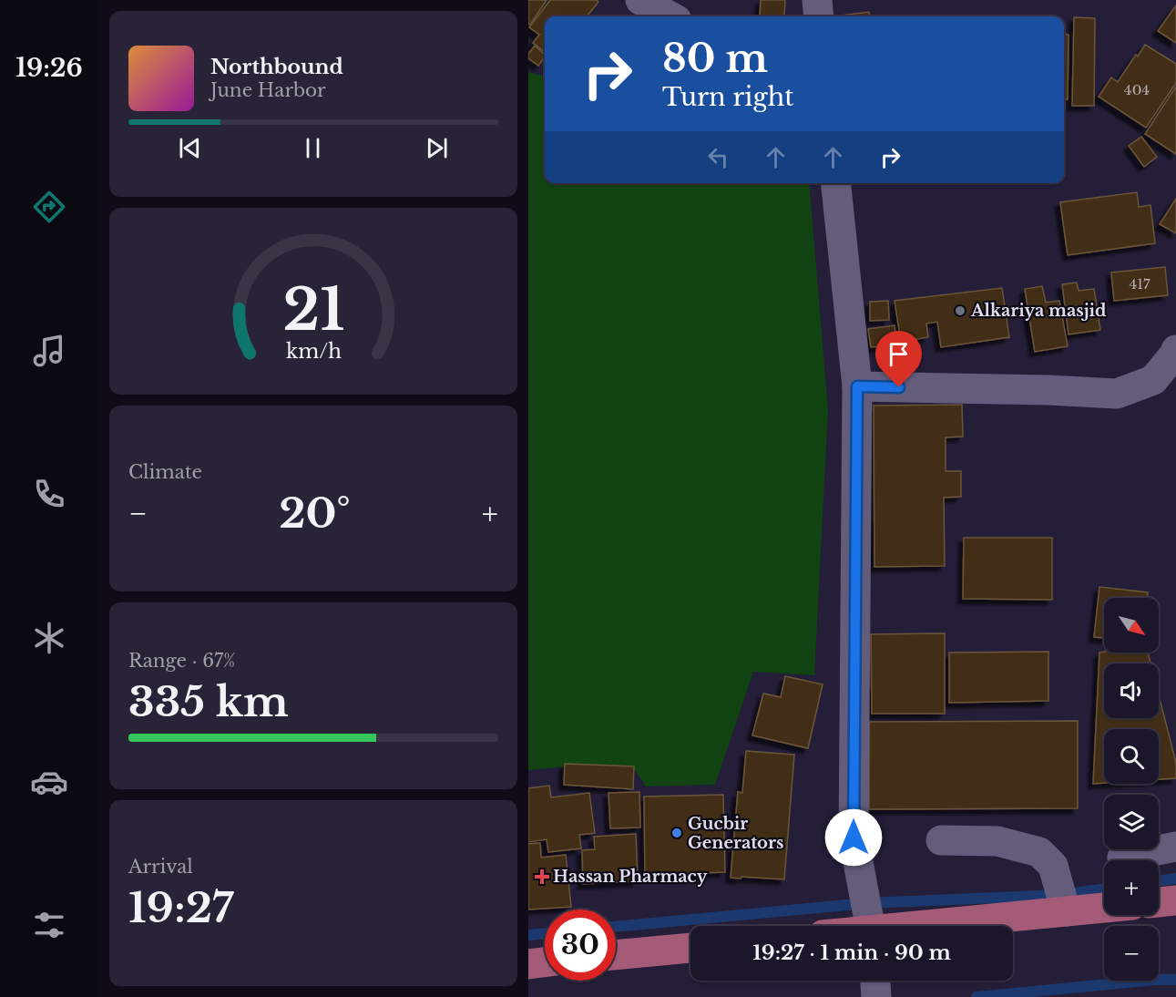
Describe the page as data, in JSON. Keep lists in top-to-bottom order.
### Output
{
  "places": {
    "other": ["Alkariya masjid", "Gucbir Generators"],
    "health": ["Hassan Pharmacy"]
  },
  "house_numbers": ["404", "417"],
  "north": "bottom right",
  "page": {
    "tabs": "19:26",
    "turn": ["80 m", "Turn right"],
    "song": ["Northbound", "June Harbor"],
    "tile": [
      "Climate",
      ["Range · 67%", "335 km"],
      ["Arrival", "19:27"]
    ],
    "heat": ["−", "20°", "+"],
    "map_buttons": ["+", "−"],
    "limit": "30",
    "trip": "19:27 · 1 min · 90 m",
    "gauge": ["21", "km/h"]
  }
}
